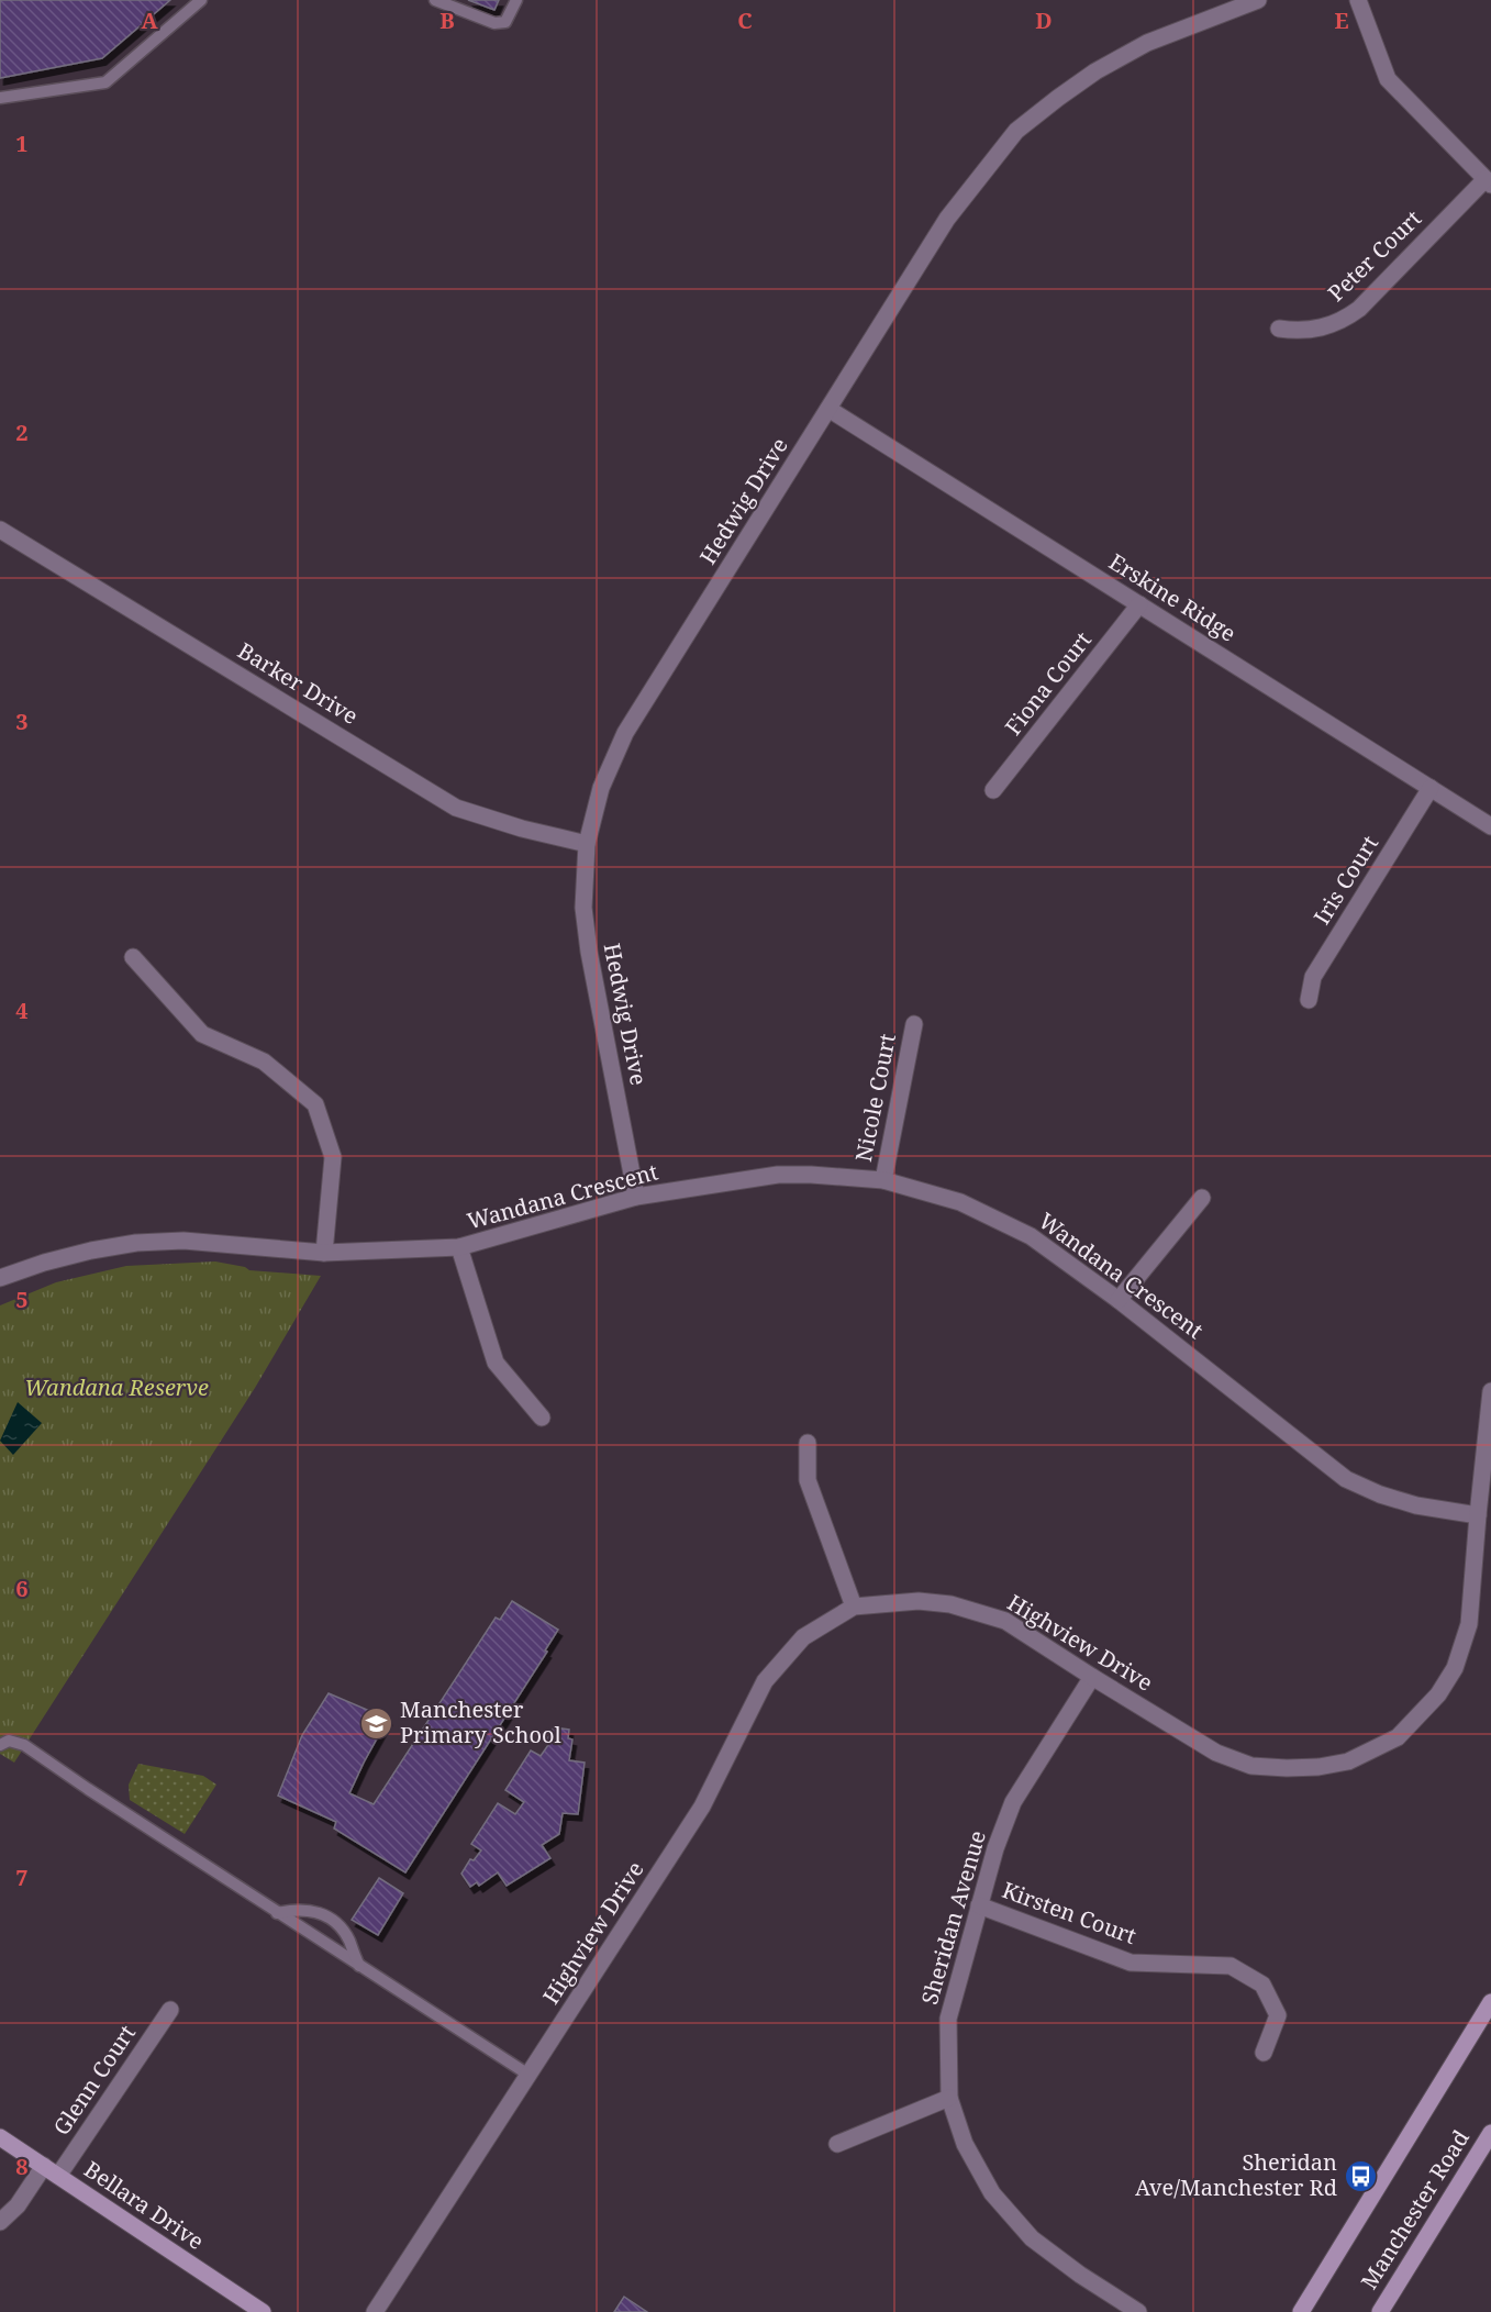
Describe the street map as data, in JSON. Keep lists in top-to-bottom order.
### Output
{
  "streets": {
    "main road": ["Bellara Drive", "Manchester Road"],
    "street": [
      "Peter Court",
      "Hedwig Drive",
      "Erskine Ridge",
      "Barker Drive",
      "Fiona Court",
      "Iris Court",
      "Nicole Court",
      "Wandana Crescent",
      "Highview Drive",
      "Kirsten Court",
      "Sheridan Avenue",
      "Glenn Court"
    ]
  },
  "crossings": [
    ["Hedwig Drive", "Erskine Ridge"],
    ["Hedwig Drive", "Barker Drive"],
    ["Hedwig Drive", "Wandana Crescent"],
    ["Erskine Ridge", "Fiona Court"],
    ["Erskine Ridge", "Iris Court"],
    ["Nicole Court", "Wandana Crescent"],
    ["Wandana Crescent", "Highview Drive"],
    ["Highview Drive", "Sheridan Avenue"],
    ["Kirsten Court", "Sheridan Avenue"],
    ["Glenn Court", "Bellara Drive"]
  ],
  "parks": ["Wandana Reserve"],
  "places": {
    "school or university": ["Manchester Primary School"],
    "bus stop": ["Sheridan Ave/Manchester Rd"]
  },
  "grid": {
    "columns": [
      "A",
      "B",
      "C",
      "D",
      "E"
    ],
    "rows": [
      "1",
      "2",
      "3",
      "4",
      "5",
      "6",
      "7",
      "8"
    ]
  }
}
